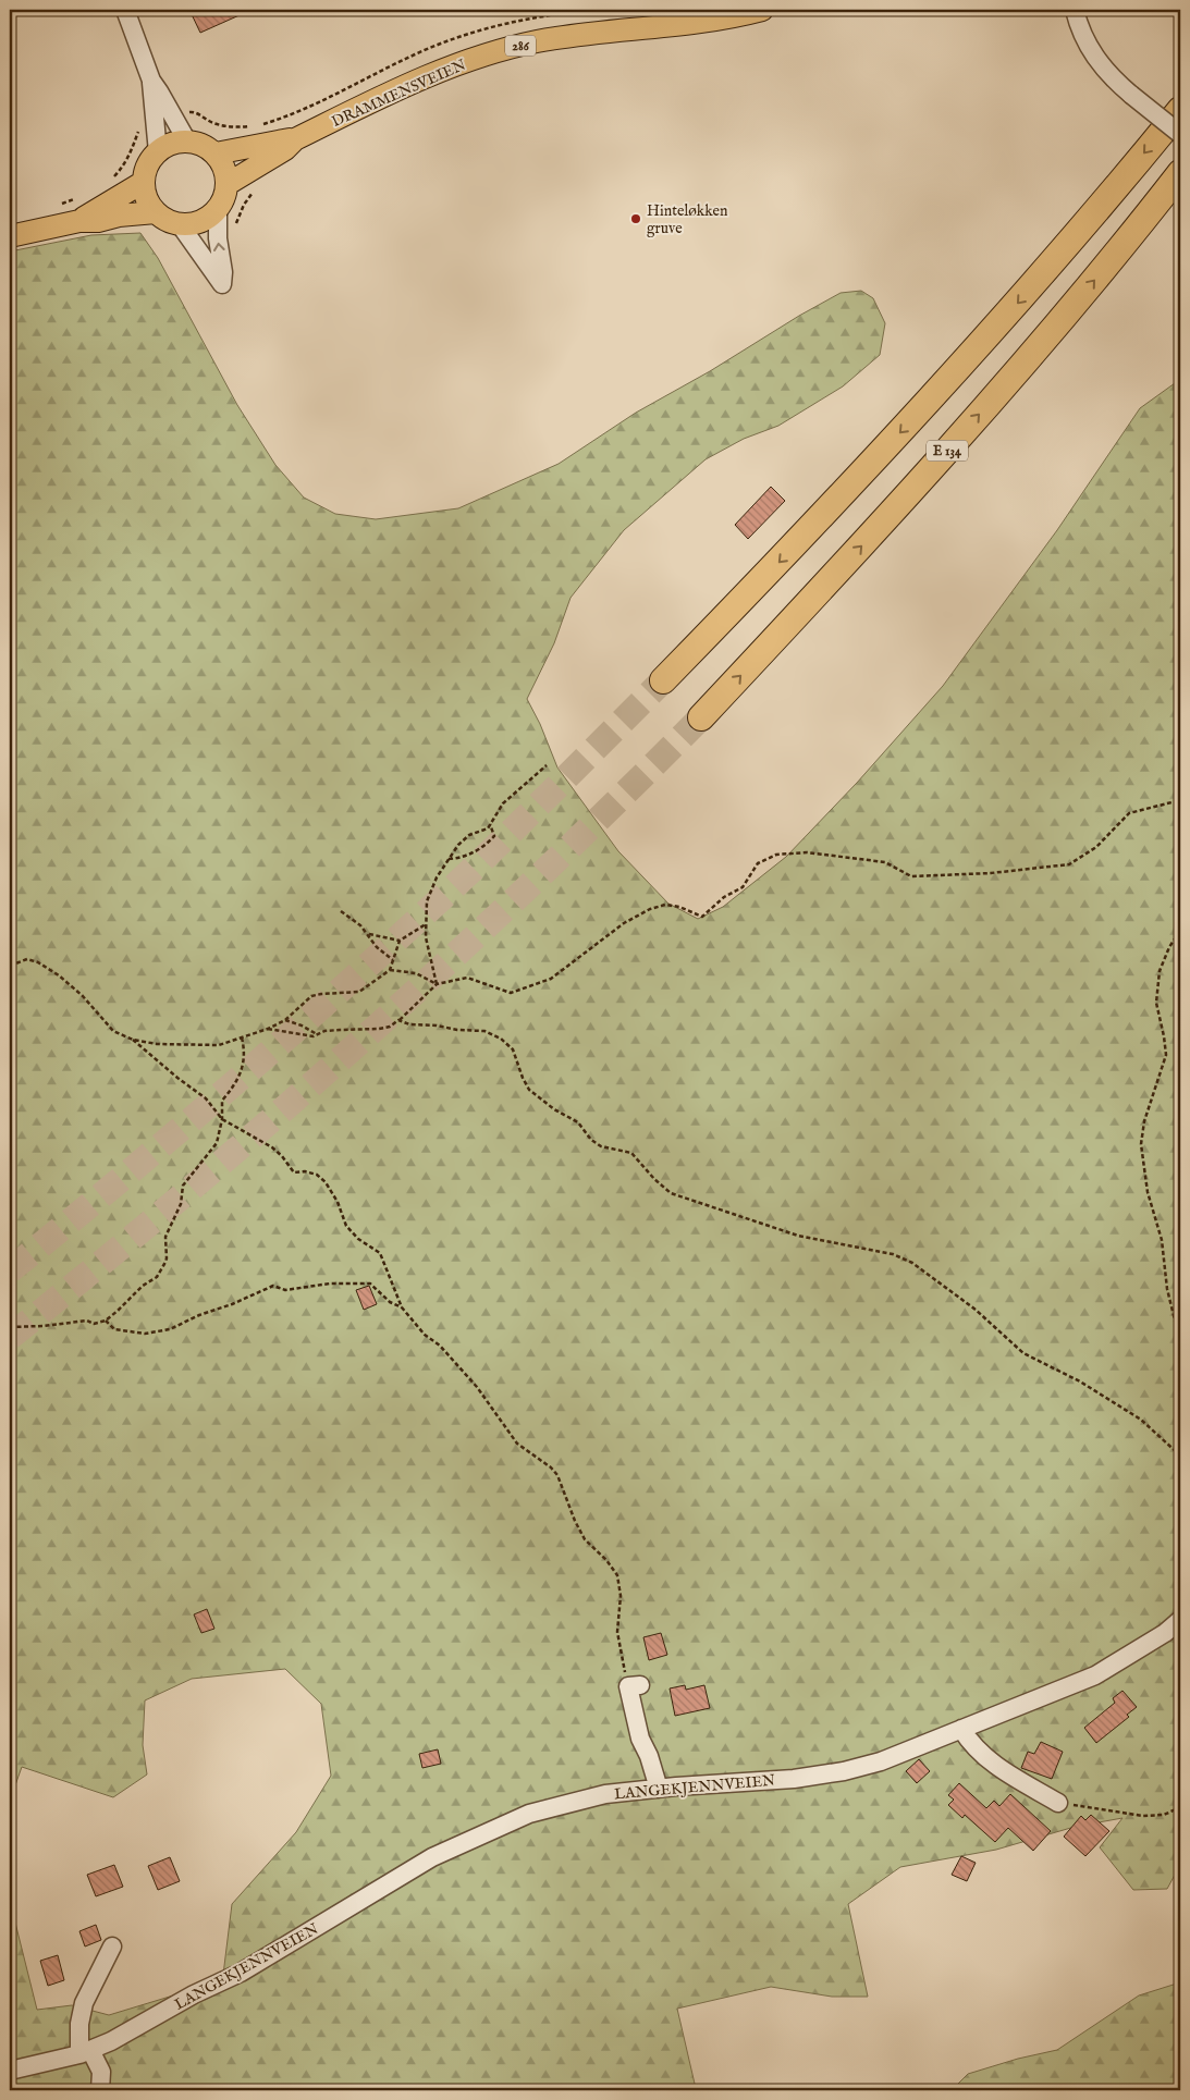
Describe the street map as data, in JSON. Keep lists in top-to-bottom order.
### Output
{
  "streets": {
    "highway": ["E 134"],
    "main road": ["286", "DRAMMENSVEIEN"],
    "street": ["LANGEKJENNVEIEN"]
  },
  "crossings": [
    ["286", "DRAMMENSVEIEN"]
  ],
  "places": ["Hinteløkken gruve"]
}
